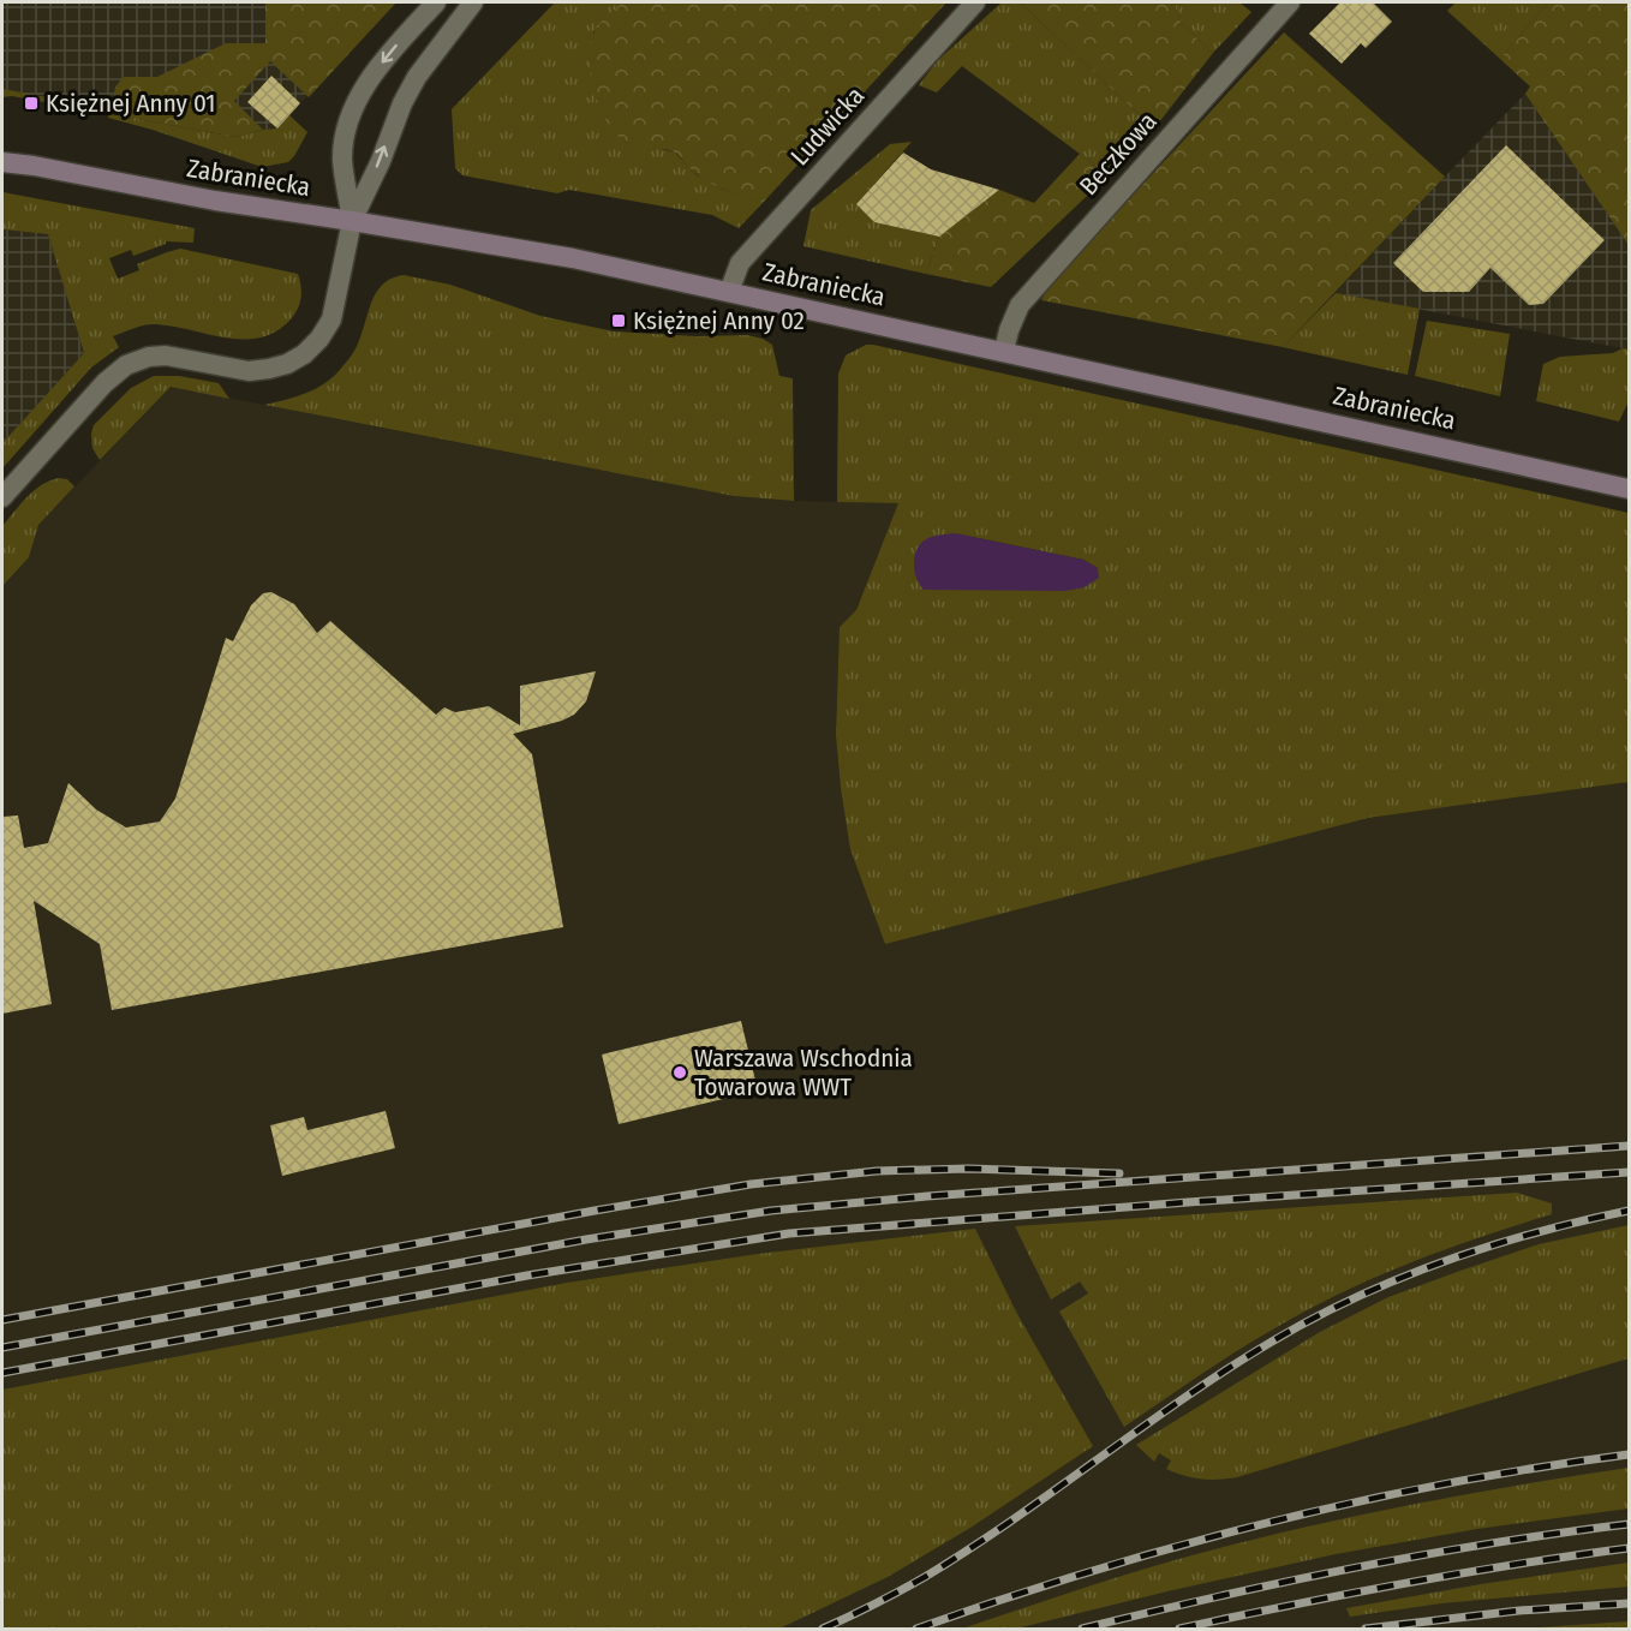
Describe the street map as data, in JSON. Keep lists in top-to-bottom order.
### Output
{
  "streets": {
    "main road": ["Zabraniecka"],
    "street": ["Ludwicka", "Beczkowa"]
  },
  "crossings": [
    ["Ludwicka", "Zabraniecka"],
    ["Beczkowa", "Zabraniecka"]
  ],
  "places": {
    "transit": ["Księżnej Anny 01", "Księżnej Anny 02"],
    "other": ["Warszawa Wschodnia Towarowa WWT"]
  }
}
